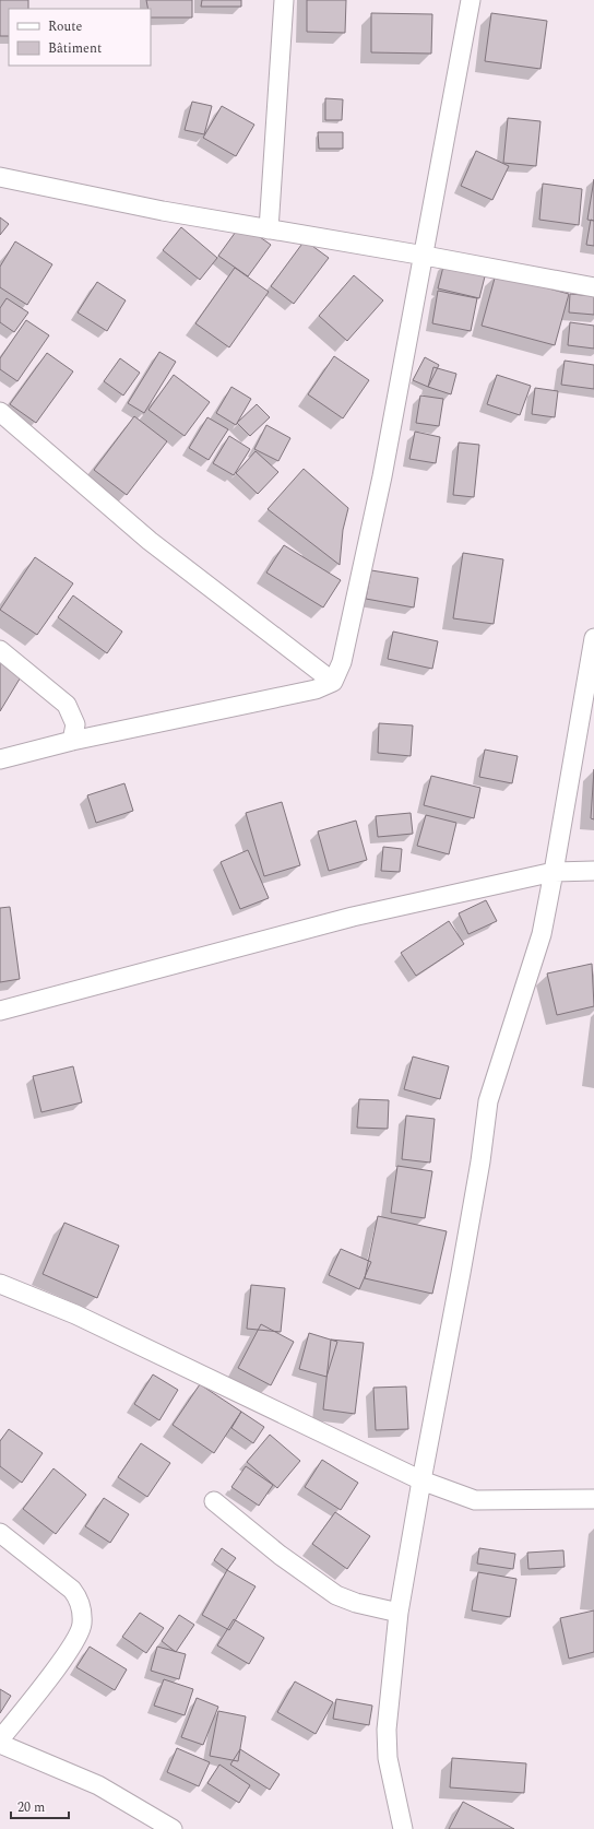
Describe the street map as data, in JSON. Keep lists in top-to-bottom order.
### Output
{
  "legend": ["Route", "Bâtiment"],
  "scale_bar": "20 m"
}
